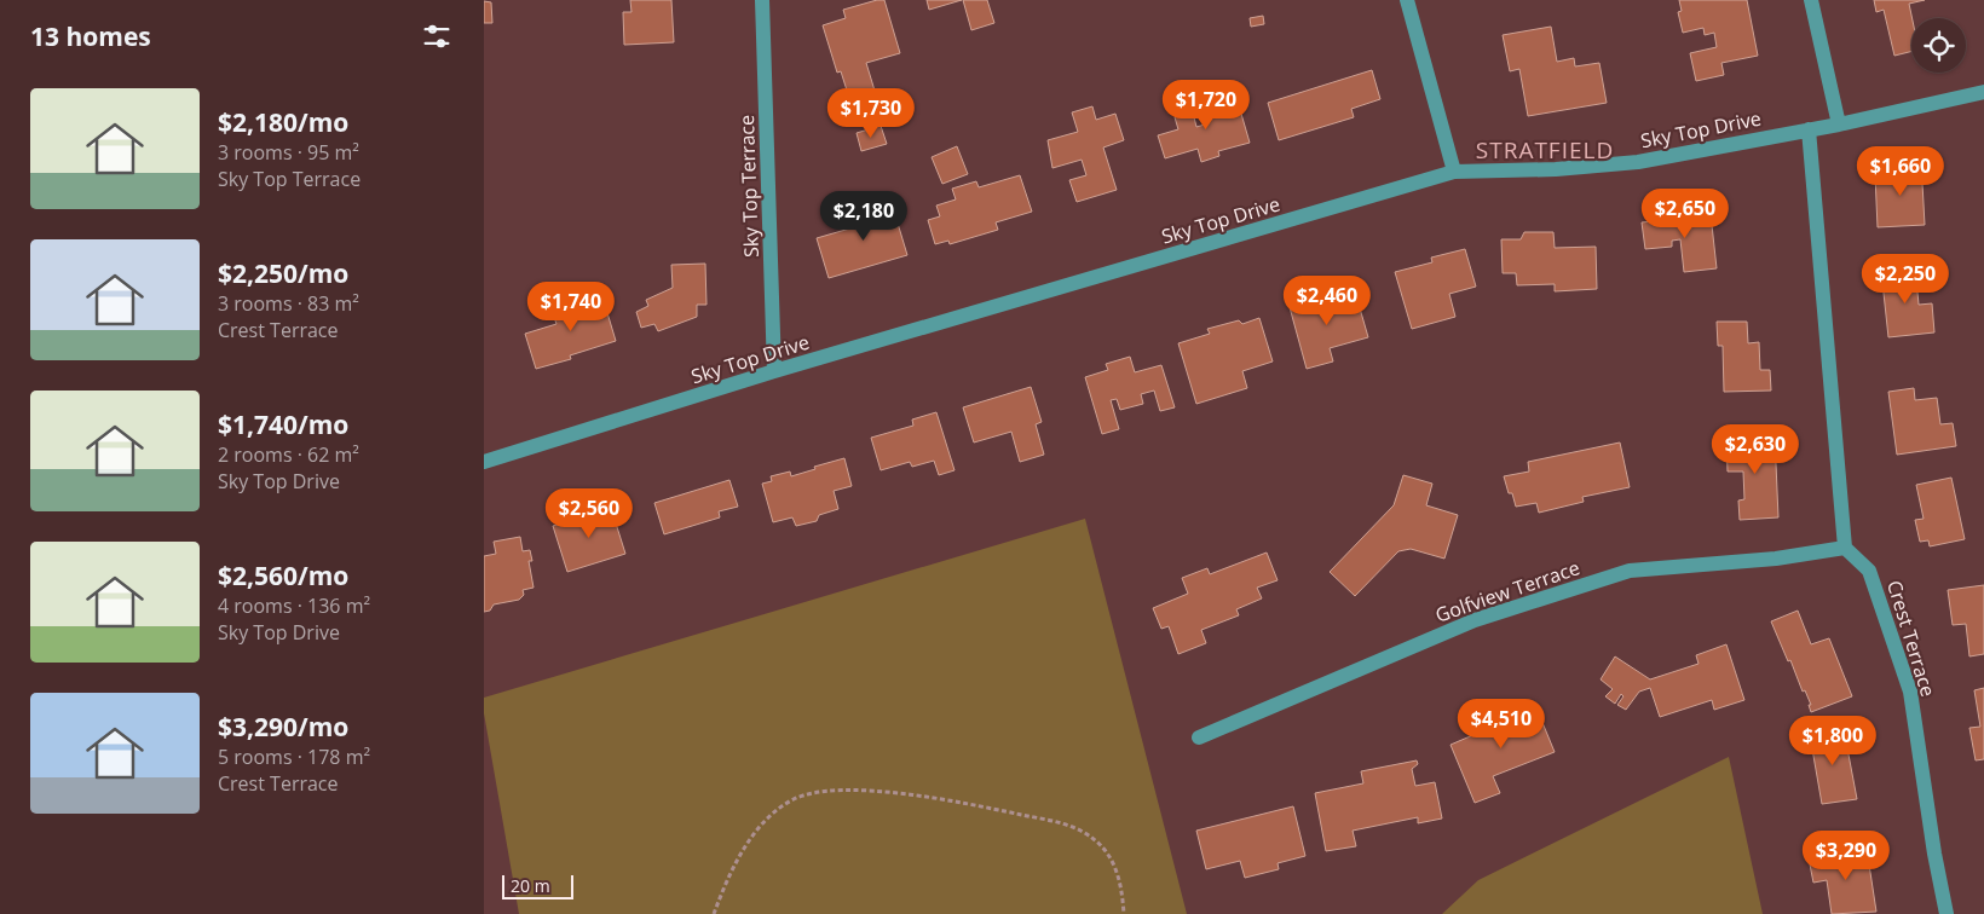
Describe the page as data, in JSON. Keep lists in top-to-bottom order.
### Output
{
  "streets": {
    "street": [
      "Sky Top Drive",
      "Sky Top Terrace",
      "Golfview Terrace",
      "Crest Terrace"
    ]
  },
  "crossings": [
    ["Sky Top Drive", "Sky Top Terrace"],
    ["Golfview Terrace", "Crest Terrace"]
  ],
  "districts": ["STRATFIELD"],
  "scale_bar": "20 m",
  "page": {
    "heading": "13 homes",
    "list": [
      {
        "name": "$2,180/mo",
        "note": "3 rooms · 95 m² · Sky Top Terrace"
      },
      {
        "name": "$2,250/mo",
        "note": "3 rooms · 83 m² · Crest Terrace"
      },
      {
        "name": "$1,740/mo",
        "note": "2 rooms · 62 m² · Sky Top Drive"
      },
      {
        "name": "$2,560/mo",
        "note": "4 rooms · 136 m² · Sky Top Drive"
      },
      {
        "name": "$3,290/mo",
        "note": "5 rooms · 178 m² · Crest Terrace"
      }
    ],
    "price": [
      "$1,720",
      "$1,730",
      "$1,660",
      "$2,650",
      "$2,180",
      "$2,250",
      "$2,460",
      "$1,740",
      "$2,630",
      "$2,560",
      "$4,510",
      "$1,800",
      "$3,290"
    ],
    "scale": "20 m"
  }
}
